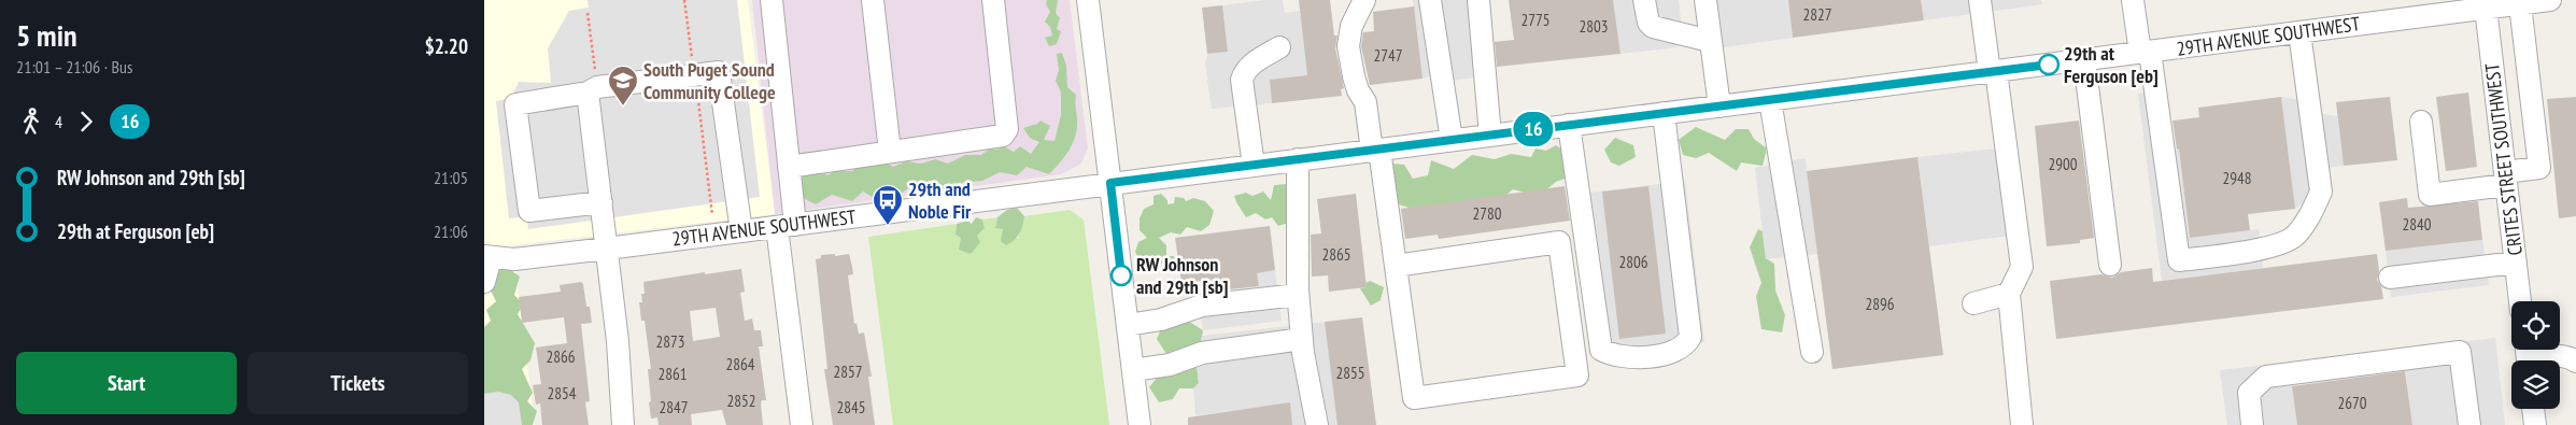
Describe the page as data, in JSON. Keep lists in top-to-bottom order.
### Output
{
  "streets": {
    "street": ["29TH AVENUE SOUTHWEST", "CRITES STREET SOUTHWEST"]
  },
  "crossings": [
    ["29TH AVENUE SOUTHWEST", "CRITES STREET SOUTHWEST"]
  ],
  "places": {
    "other": ["29th at Ferguson [eb]", "RW Johnson and 29th [sb]"],
    "school or university": ["South Puget Sound Community College"],
    "bus stop": ["29th and Noble Fir"]
  },
  "lines": ["bus line 16"],
  "house_numbers": [
    "2827",
    "2775",
    "2803",
    "2747",
    "2900",
    "2948",
    "2780",
    "2840",
    "2865",
    "2806",
    "2896",
    "2873",
    "2866",
    "2864",
    "2857",
    "2855",
    "2861",
    "2854",
    "2852",
    "2670",
    "2847",
    "2845"
  ],
  "page": {
    "heading": ["5 min", "21:01 – 21:06 · Bus", "$2.20"],
    "on_map": "16",
    "legs": ["4", "16"],
    "list": [
      {
        "name": "RW Johnson and 29th [sb]",
        "value": "21:05"
      },
      {
        "name": "29th at Ferguson [eb]",
        "value": "21:06"
      }
    ],
    "buttons": ["Start", "Tickets"]
  }
}
